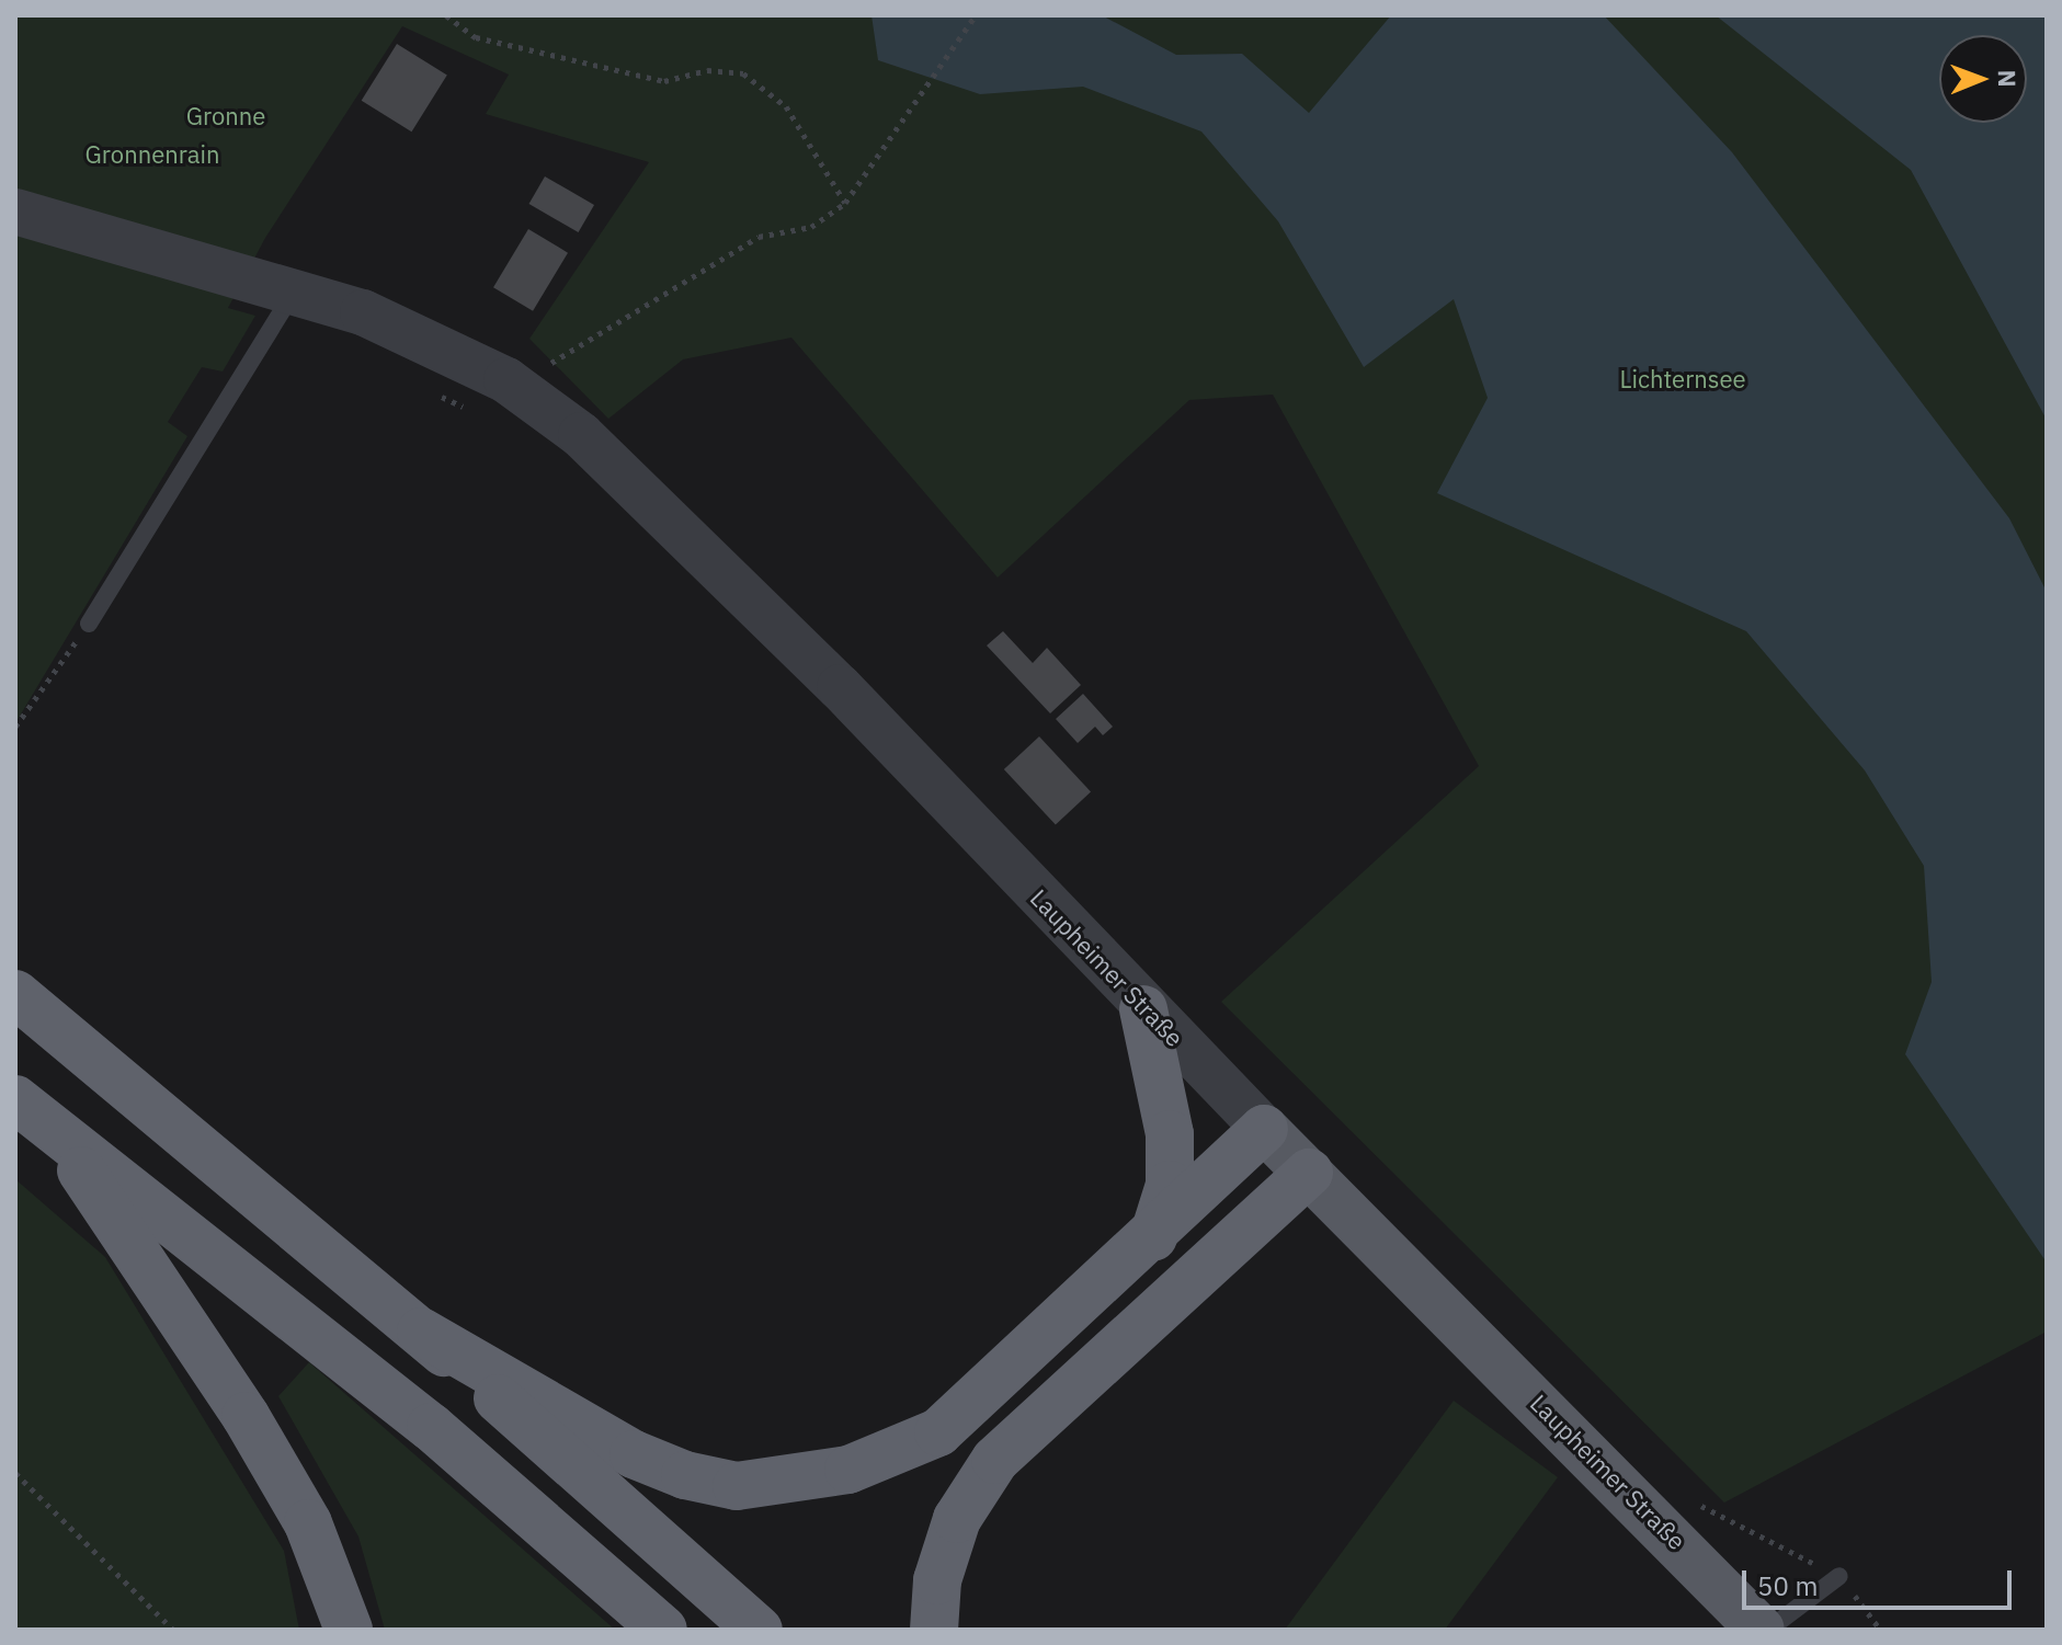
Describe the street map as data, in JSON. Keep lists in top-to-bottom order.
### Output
{
  "streets": {
    "main road": ["Laupheimer Straße"]
  },
  "parks": ["Gronne", "Gronnenrain", "Lichternsee"],
  "scale_bar": "50 m",
  "north": "right"
}
